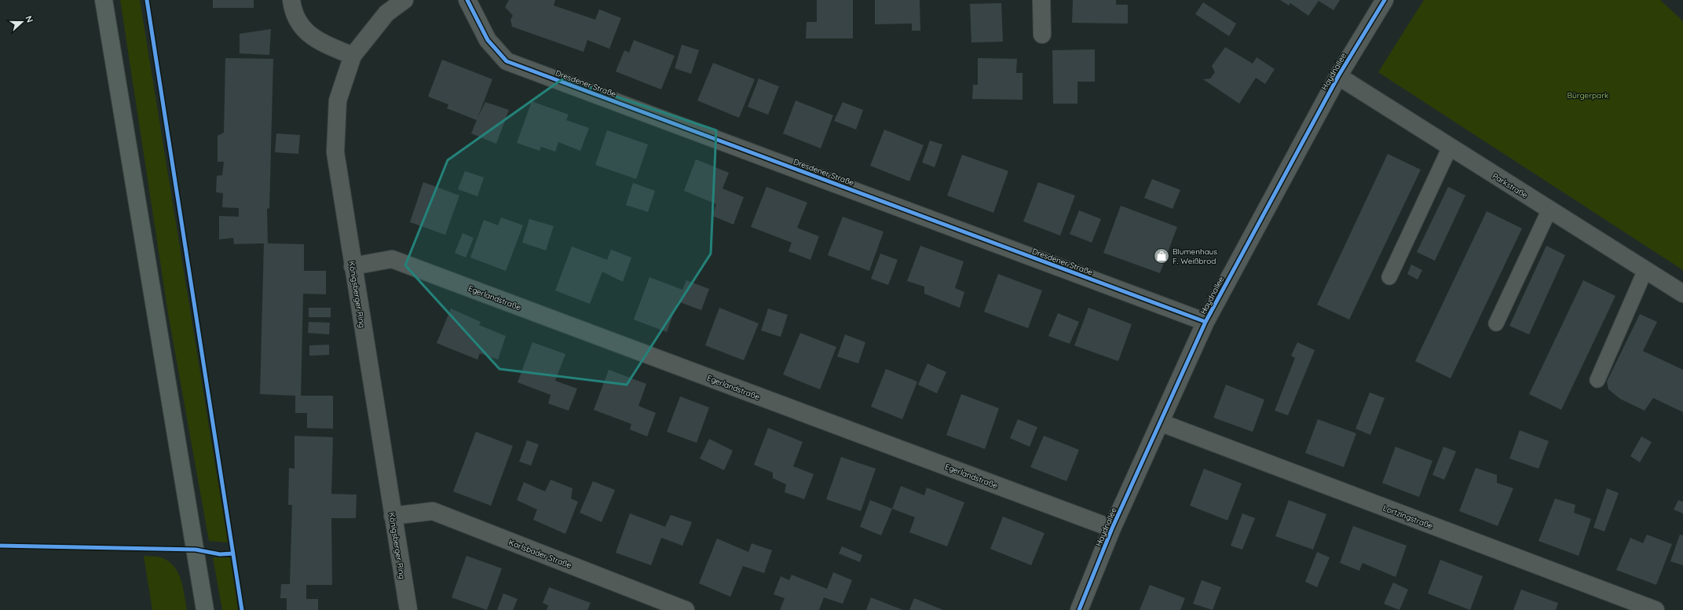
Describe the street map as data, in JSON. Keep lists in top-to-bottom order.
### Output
{
  "streets": {
    "street": [
      "Haydnallee",
      "Dresdener Straße",
      "Parkstraße",
      "Königsberger Ring",
      "Egerlandstraße",
      "Lortzingstraße",
      "Karlsbader Straße"
    ]
  },
  "crossings": [
    ["Haydnallee", "Dresdener Straße"],
    ["Haydnallee", "Parkstraße"],
    ["Haydnallee", "Egerlandstraße"],
    ["Haydnallee", "Lortzingstraße"],
    ["Königsberger Ring", "Egerlandstraße"],
    ["Königsberger Ring", "Karlsbader Straße"]
  ],
  "parks": ["Bürgerpark"],
  "places": {
    "shop": ["Blumenhaus F. Weißbrod"]
  },
  "north": "right"
}
